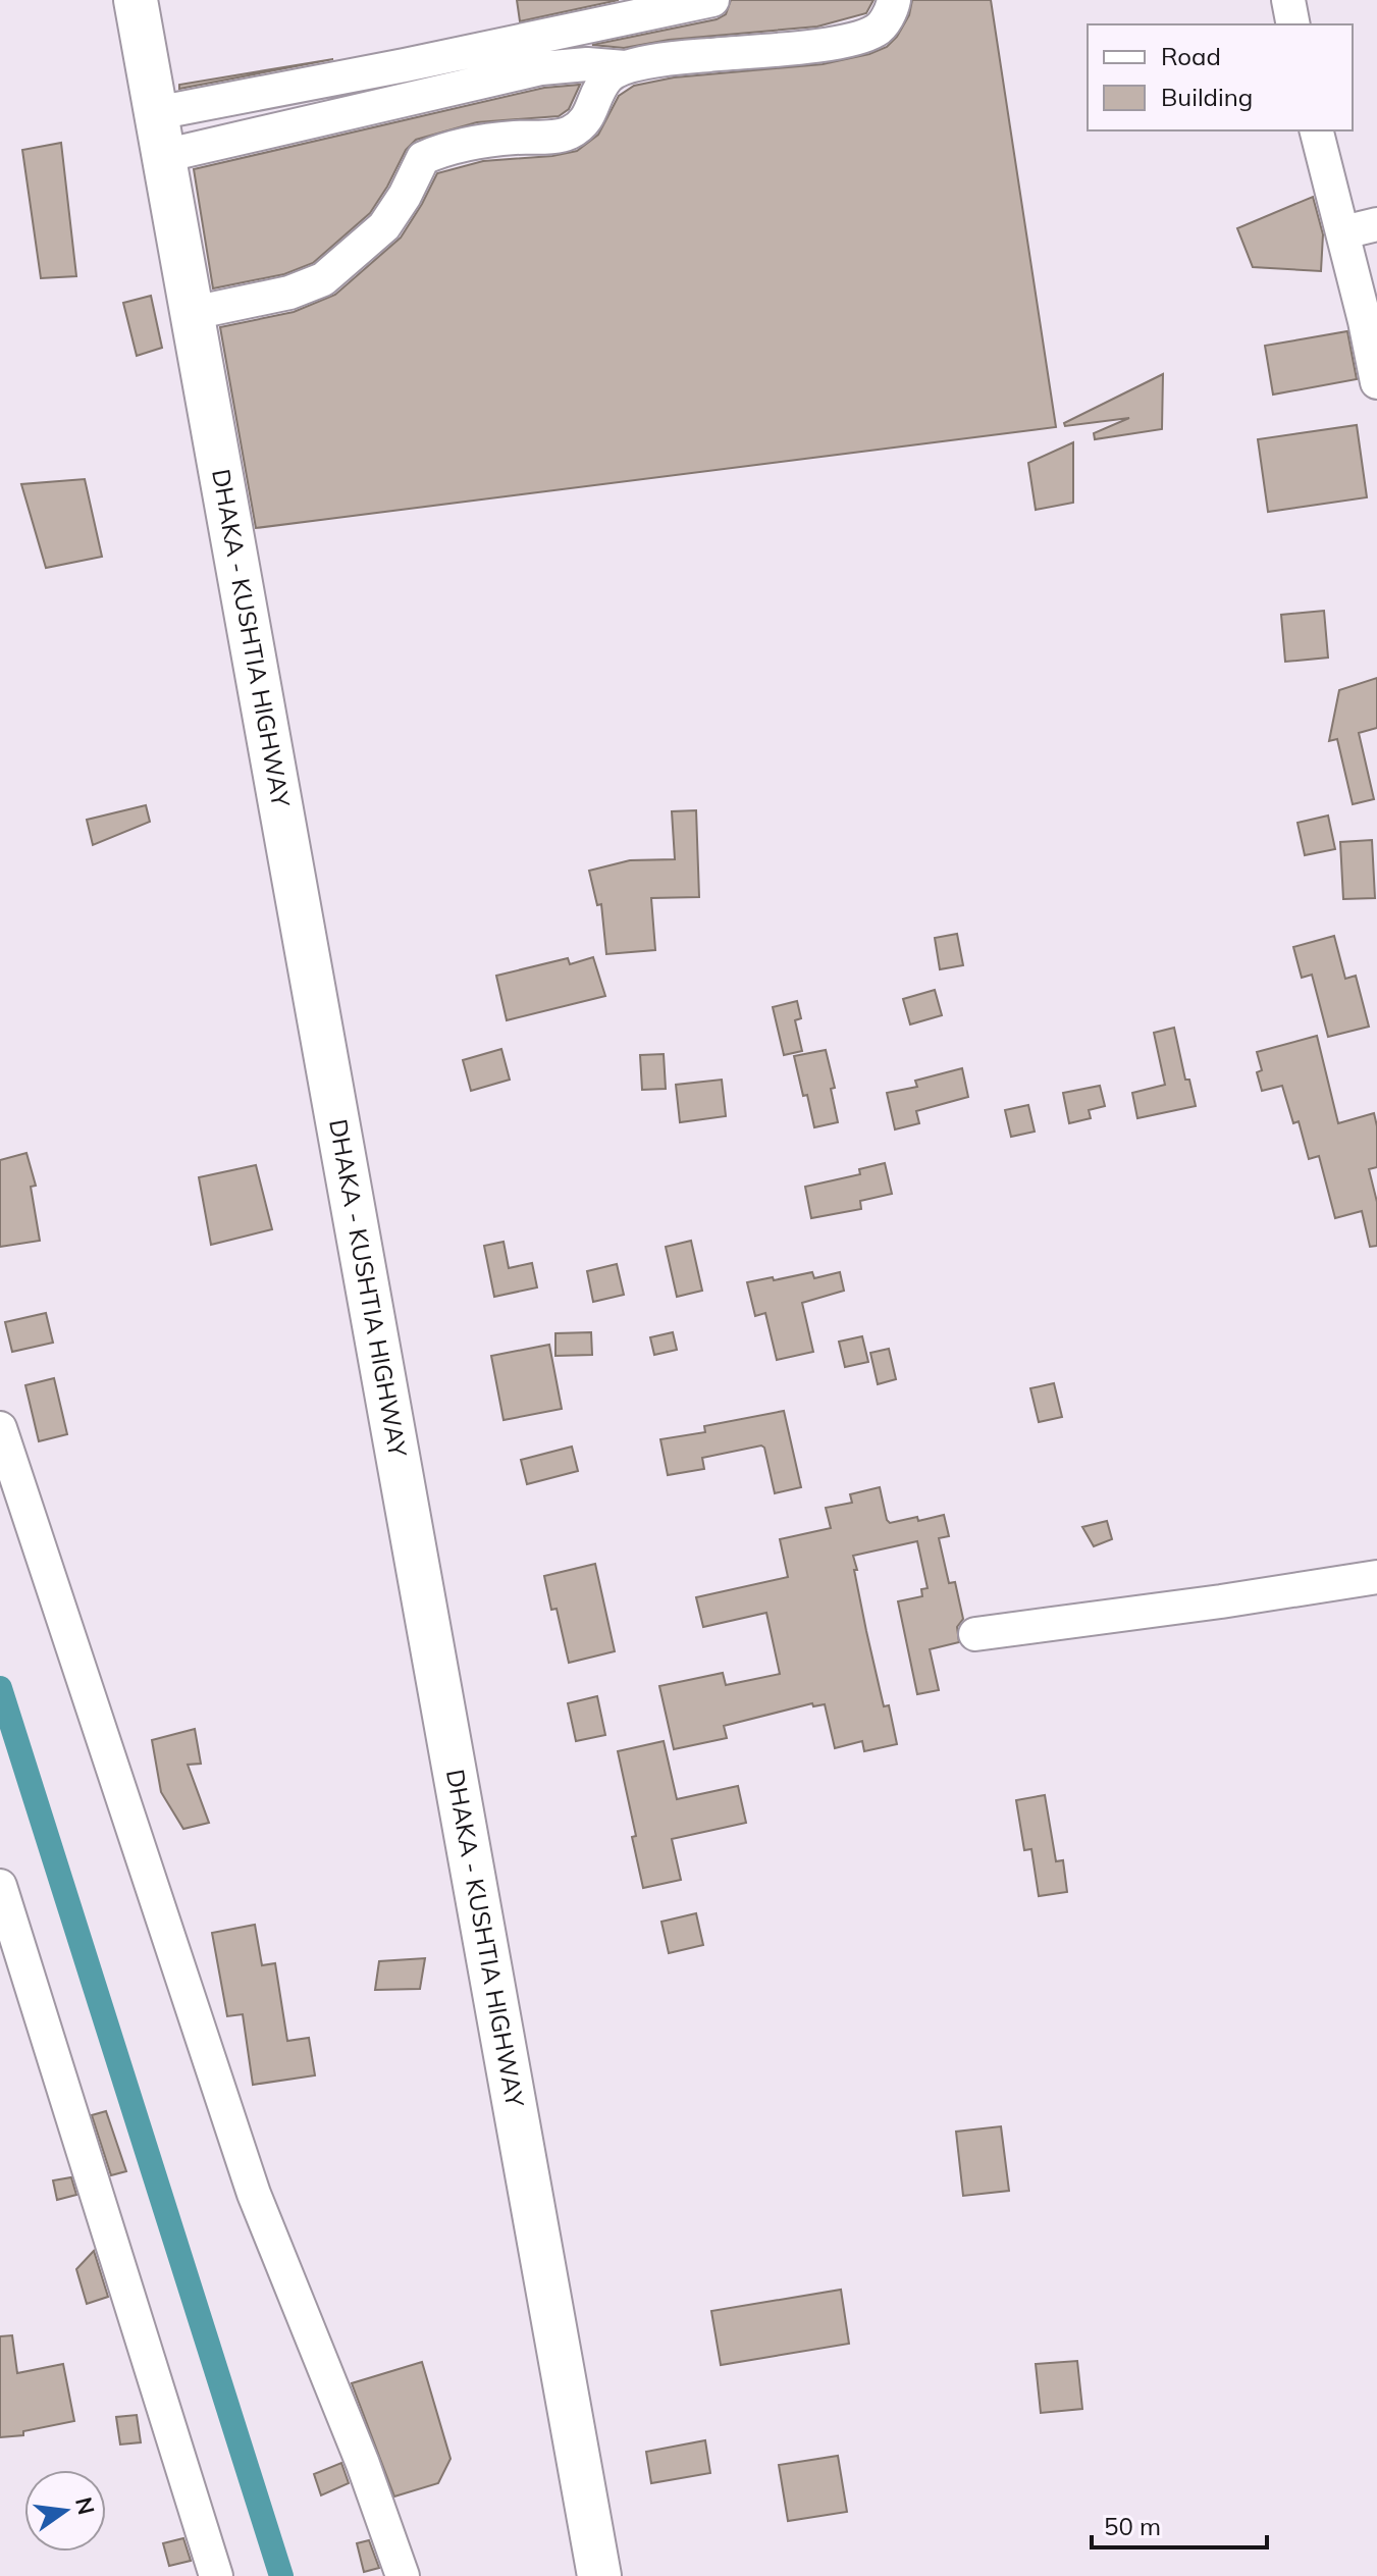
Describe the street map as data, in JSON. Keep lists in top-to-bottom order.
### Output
{
  "streets": {
    "main road": ["DHAKA - KUSHTIA HIGHWAY"]
  },
  "legend": ["Road", "Building"],
  "scale_bar": "50 m",
  "north": "right"
}
